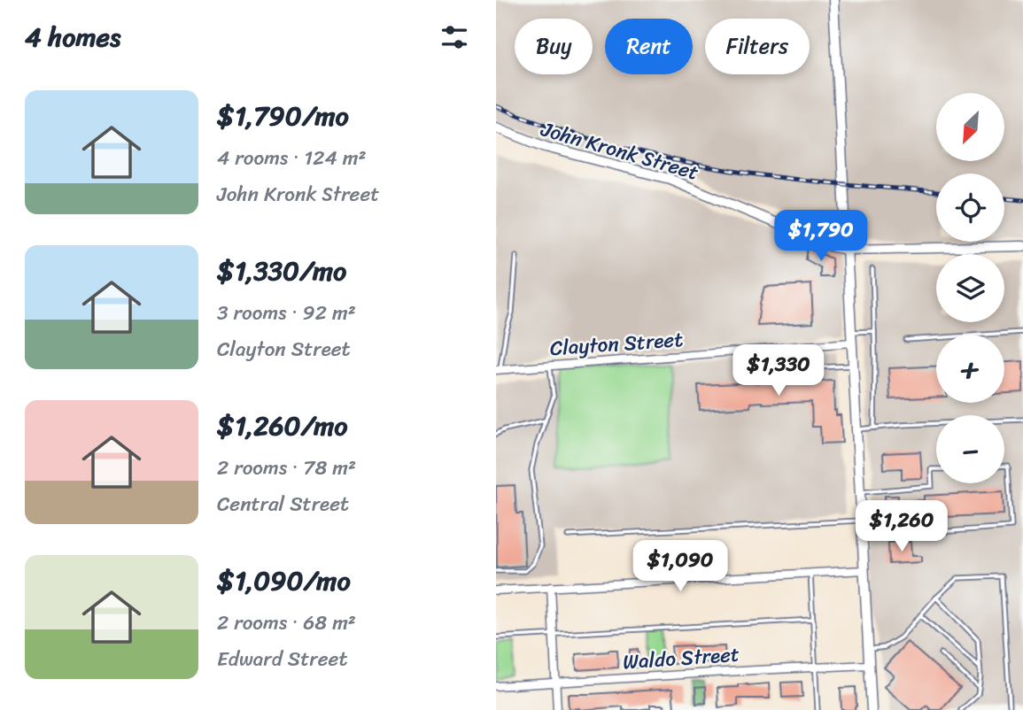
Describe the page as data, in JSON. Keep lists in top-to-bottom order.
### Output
{
  "streets": {
    "street": ["John Kronk Street", "Clayton Street", "Waldo Street"]
  },
  "north": "bottom left",
  "page": {
    "heading": "4 homes",
    "chip": ["Buy", "Rent", "Filters"],
    "list": [
      {
        "name": "$1,790/mo",
        "note": "4 rooms · 124 m² · John Kronk Street"
      },
      {
        "name": "$1,330/mo",
        "note": "3 rooms · 92 m² · Clayton Street"
      },
      {
        "name": "$1,260/mo",
        "note": "2 rooms · 78 m² · Central Street"
      },
      {
        "name": "$1,090/mo",
        "note": "2 rooms · 68 m² · Edward Street"
      }
    ],
    "map_buttons": ["+", "−"],
    "price": [
      "$1,790",
      "$1,330",
      "$1,260",
      "$1,090"
    ]
  }
}
